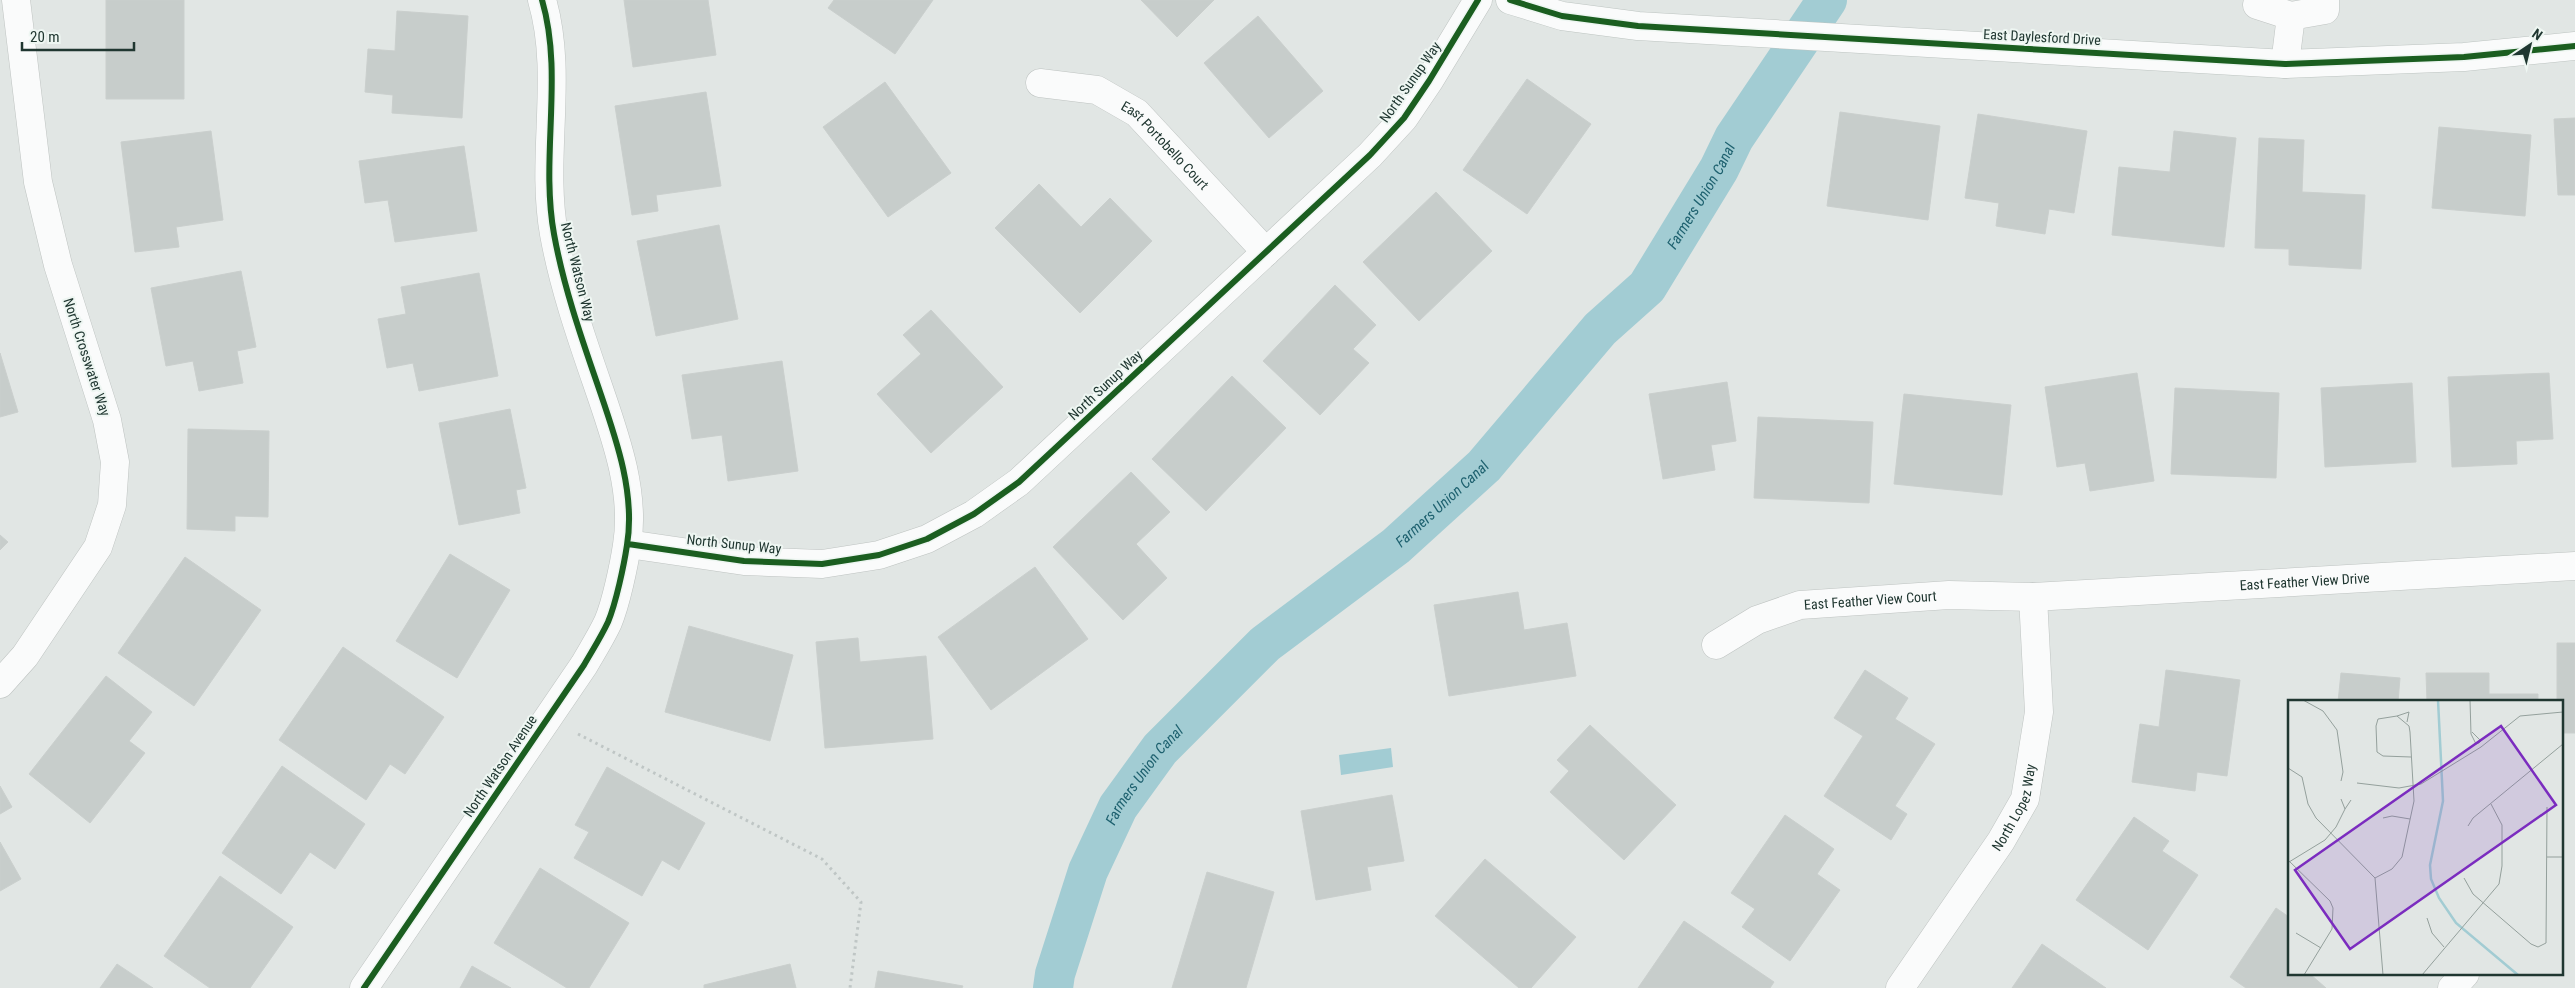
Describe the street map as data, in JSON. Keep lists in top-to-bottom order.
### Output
{
  "streets": {
    "street": [
      "East Daylesford Drive",
      "North Sunup Way",
      "East Portobello Court",
      "North Watson Way",
      "North Crosswater Way",
      "East Feather View Drive",
      "East Feather View Court",
      "North Watson Avenue",
      "North Lopez Way"
    ]
  },
  "crossings": [
    ["North Sunup Way", "East Portobello Court"],
    ["North Sunup Way", "North Watson Way"],
    ["North Sunup Way", "North Watson Avenue"],
    ["North Watson Way", "North Watson Avenue"],
    ["East Feather View Drive", "East Feather View Court"],
    ["East Feather View Drive", "North Lopez Way"],
    ["East Feather View Court", "North Lopez Way"]
  ],
  "water": ["Farmers Union Canal"],
  "scale_bar": "20 m",
  "north": "top right"
}
